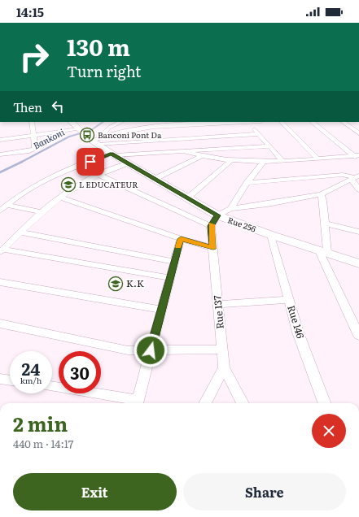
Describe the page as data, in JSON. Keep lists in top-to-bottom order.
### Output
{
  "streets": {
    "street": ["Rue 256", "Rue 137", "Rue 146"]
  },
  "crossings": [
    ["Rue 256", "Rue 146"]
  ],
  "water": ["Bankoni"],
  "places": {
    "bus stop": ["Banconi Pont Da"],
    "school or university": ["L EDUCATEUR", "K.K"]
  },
  "page": {
    "status": "14:15",
    "turn": ["130 m", "Turn right"],
    "then": "Then",
    "speed": "24 km/h",
    "limit": "30",
    "heading": ["2 min", "440 m · 14:17"],
    "buttons": ["Exit", "Share"]
  }
}
